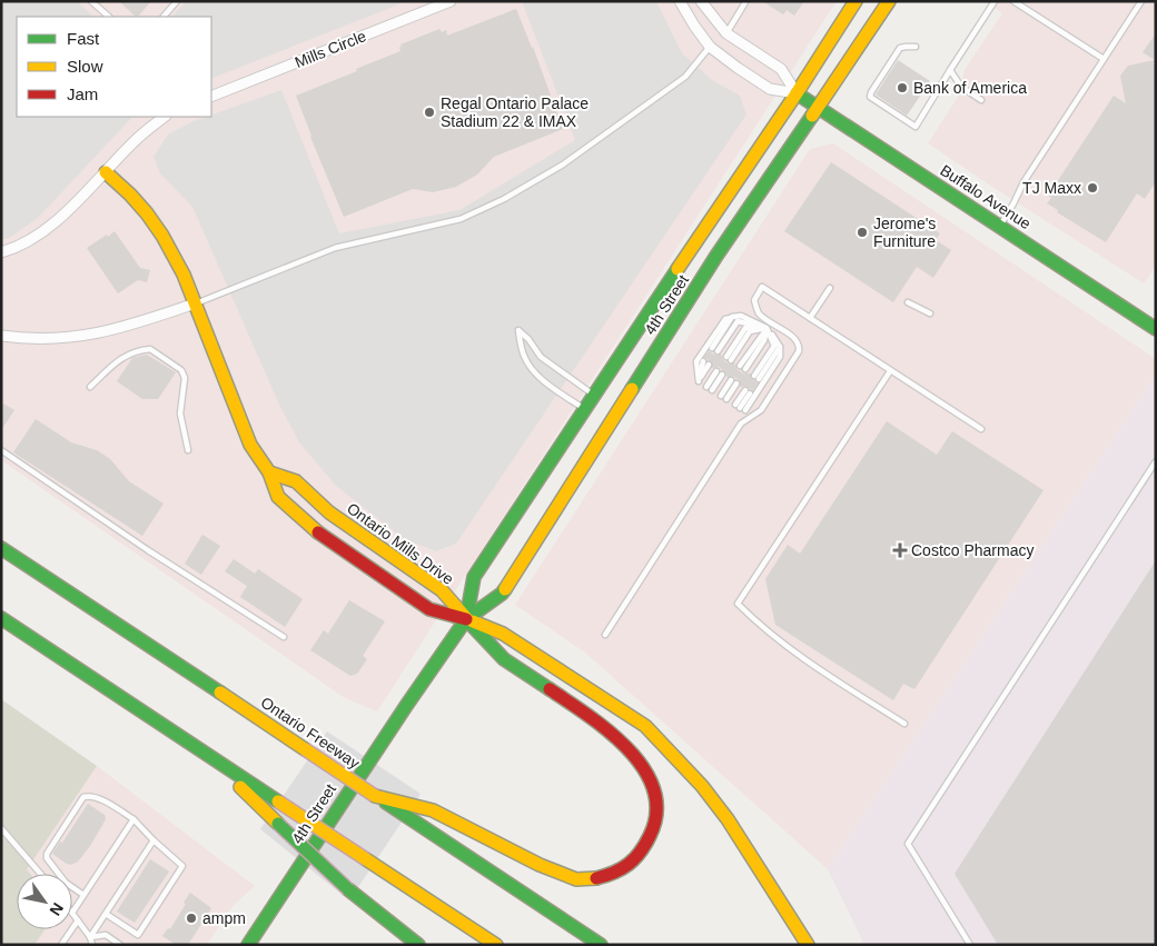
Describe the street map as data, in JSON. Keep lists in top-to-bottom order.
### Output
{
  "streets": {
    "main road": [
      "Buffalo Avenue",
      "4th Street",
      "Ontario Mills Drive",
      "Ontario Freeway"
    ],
    "street": ["Mills Circle"]
  },
  "crossings": [
    ["Buffalo Avenue", "4th Street"],
    ["4th Street", "Ontario Mills Drive"],
    ["Ontario Mills Drive", "Ontario Freeway"]
  ],
  "places": {
    "other": [
      "Bank of America",
      "Regal Ontario Palace Stadium 22 & IMAX",
      "TJ Maxx",
      "Jerome's Furniture",
      "ampm"
    ],
    "health": ["Costco Pharmacy"]
  },
  "legend": ["Fast", "Slow", "Jam"],
  "north": "bottom right"
}
